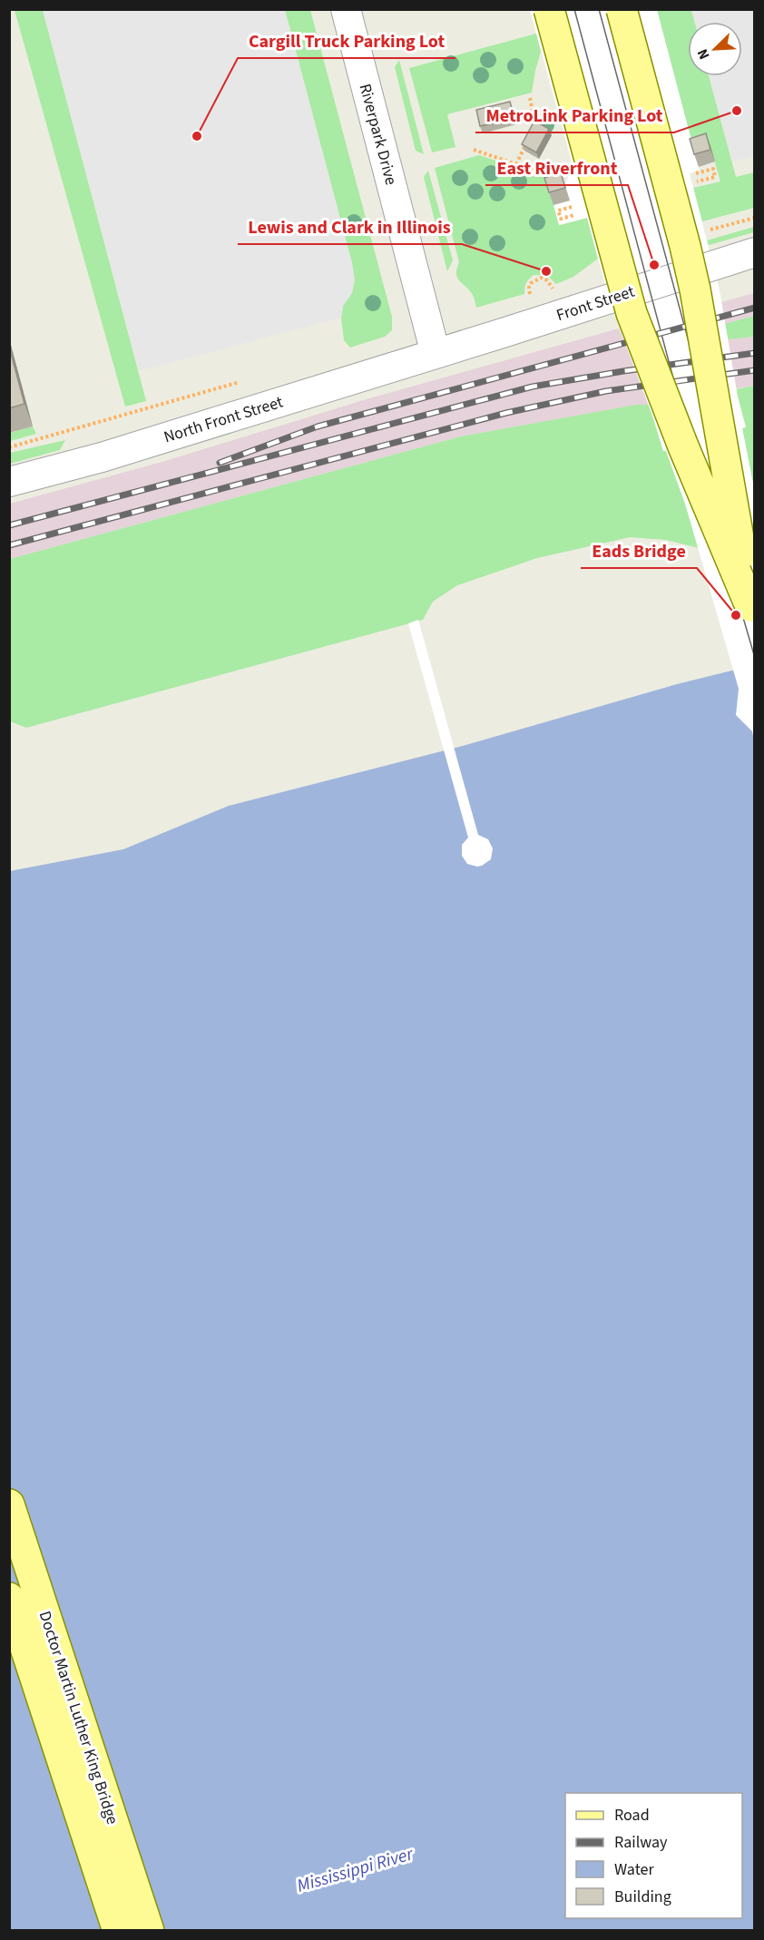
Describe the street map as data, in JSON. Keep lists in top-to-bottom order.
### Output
{
  "streets": {
    "main road": ["Doctor Martin Luther King Bridge"],
    "street": ["Riverpark Drive", "Front Street", "North Front Street"]
  },
  "crossings": [
    ["Riverpark Drive", "Front Street"],
    ["Riverpark Drive", "North Front Street"],
    ["Front Street", "North Front Street"]
  ],
  "water": ["Mississippi River"],
  "places": [
    "MetroLink Parking Lot",
    "Cargill Truck Parking Lot",
    "East Riverfront",
    "Lewis and Clark in Illinois",
    "Eads Bridge"
  ],
  "legend": [
    "Road",
    "Railway",
    "Water",
    "Building"
  ],
  "north": "bottom left"
}
